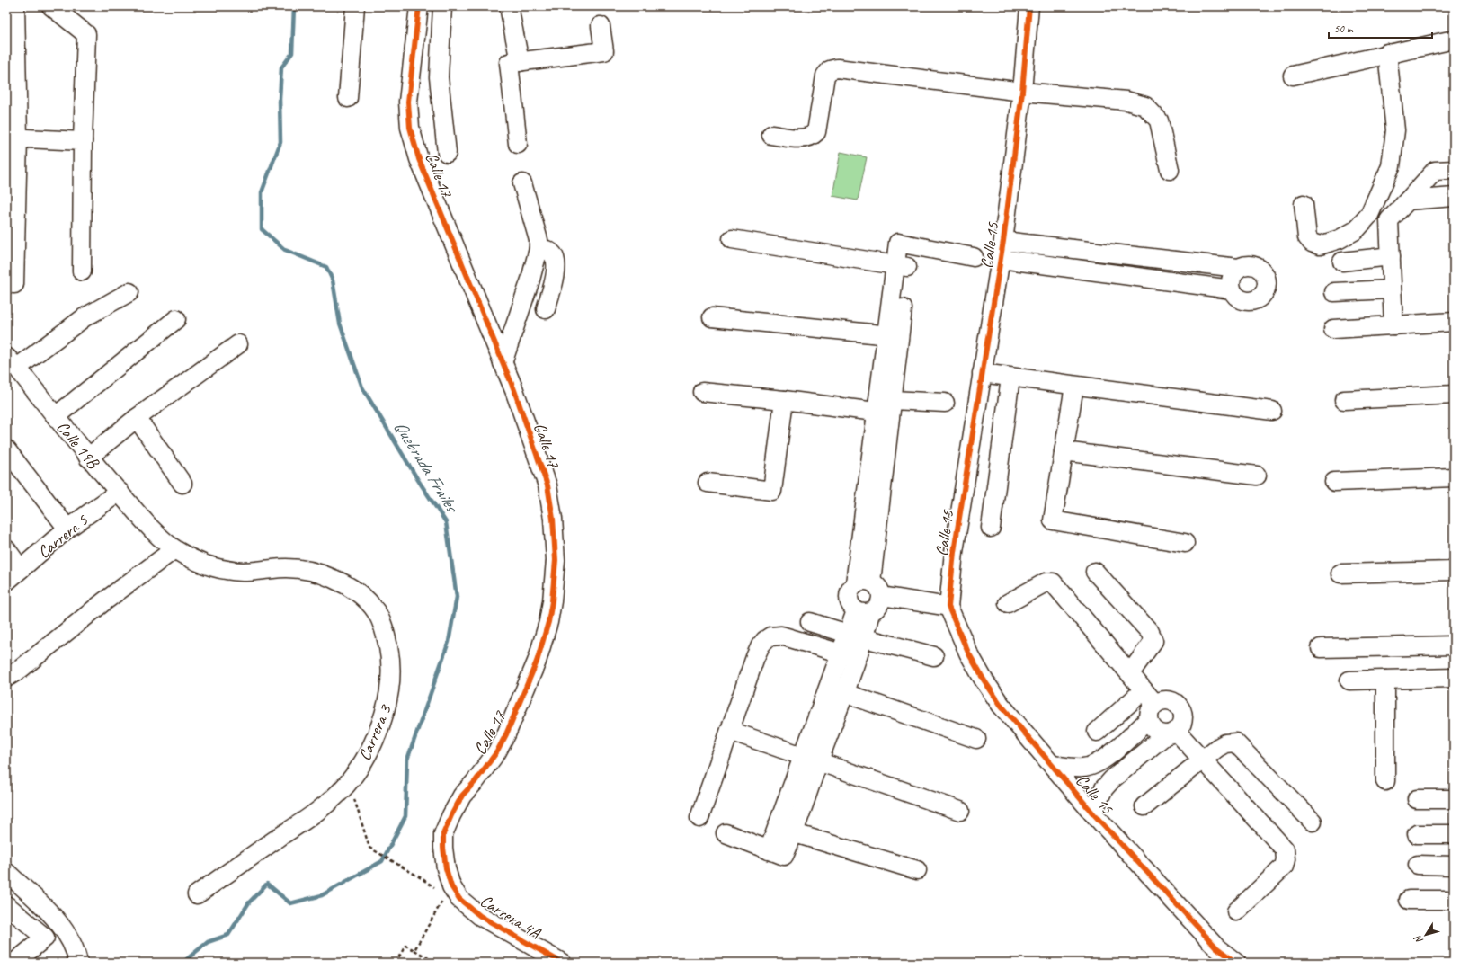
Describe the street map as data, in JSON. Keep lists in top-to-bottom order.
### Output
{
  "streets": {
    "street": [
      "Calle 17",
      "Calle 15",
      "Calle 19B",
      "Carrera 5",
      "Carrera 3",
      "Carrera 4A"
    ]
  },
  "crossings": [
    ["Calle 17", "Carrera 4A"],
    ["Calle 19B", "Carrera 5"],
    ["Calle 19B", "Carrera 3"]
  ],
  "water": ["Quebrada Frailes"],
  "scale_bar": "50 m",
  "north": "bottom left"
}
